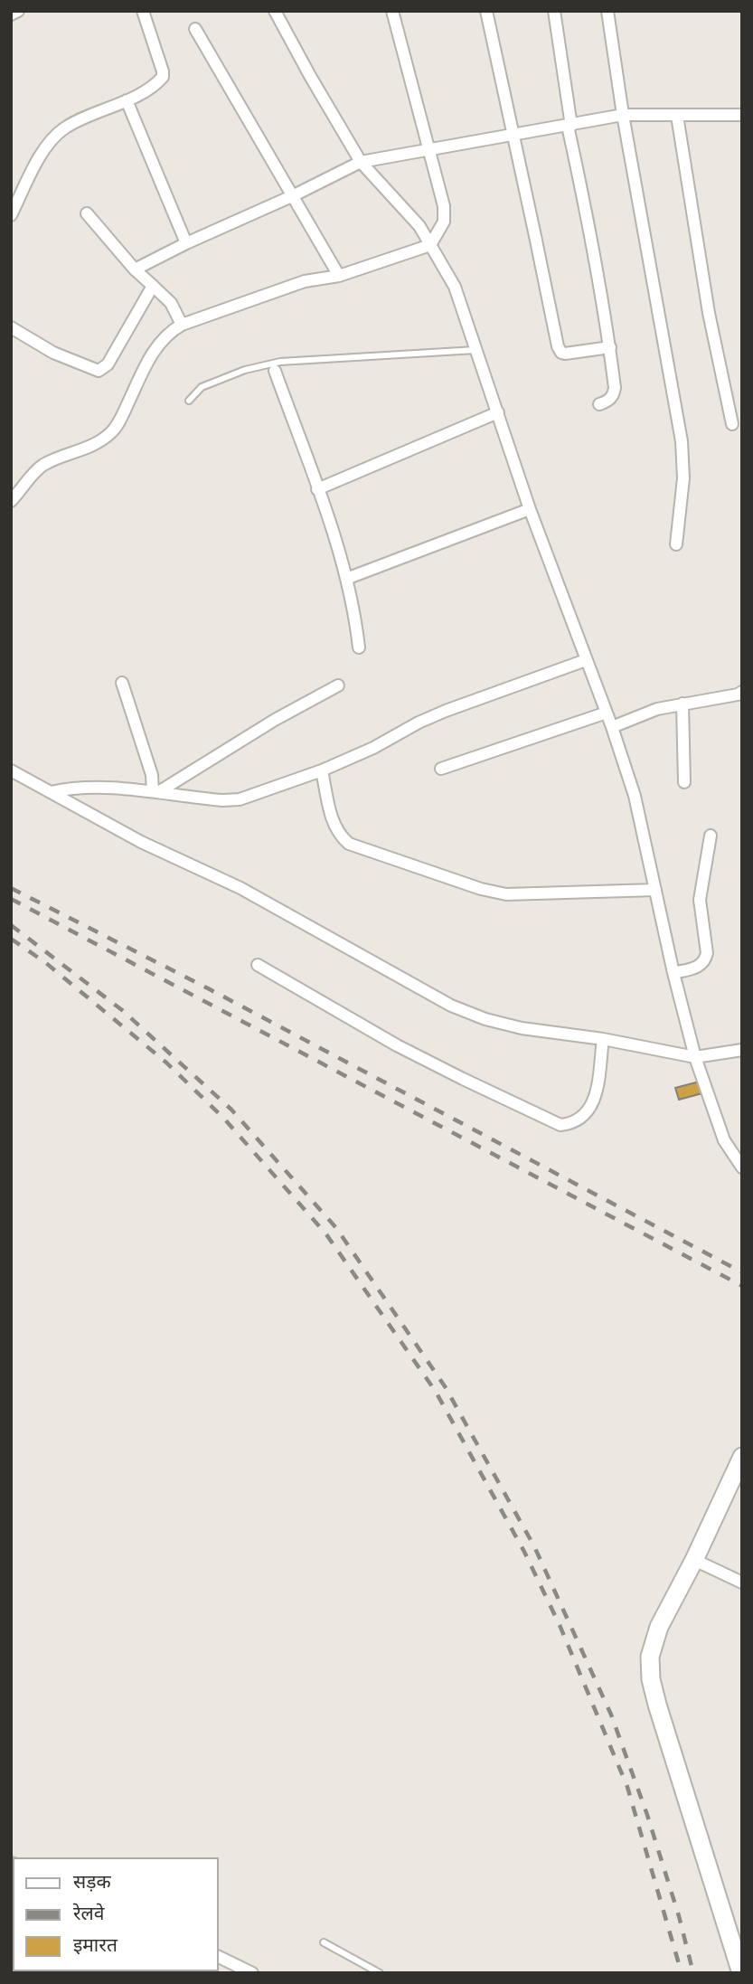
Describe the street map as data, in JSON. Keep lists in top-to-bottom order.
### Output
{
  "legend": ["सड़क", "रेलवे", "इमारत"]
}
